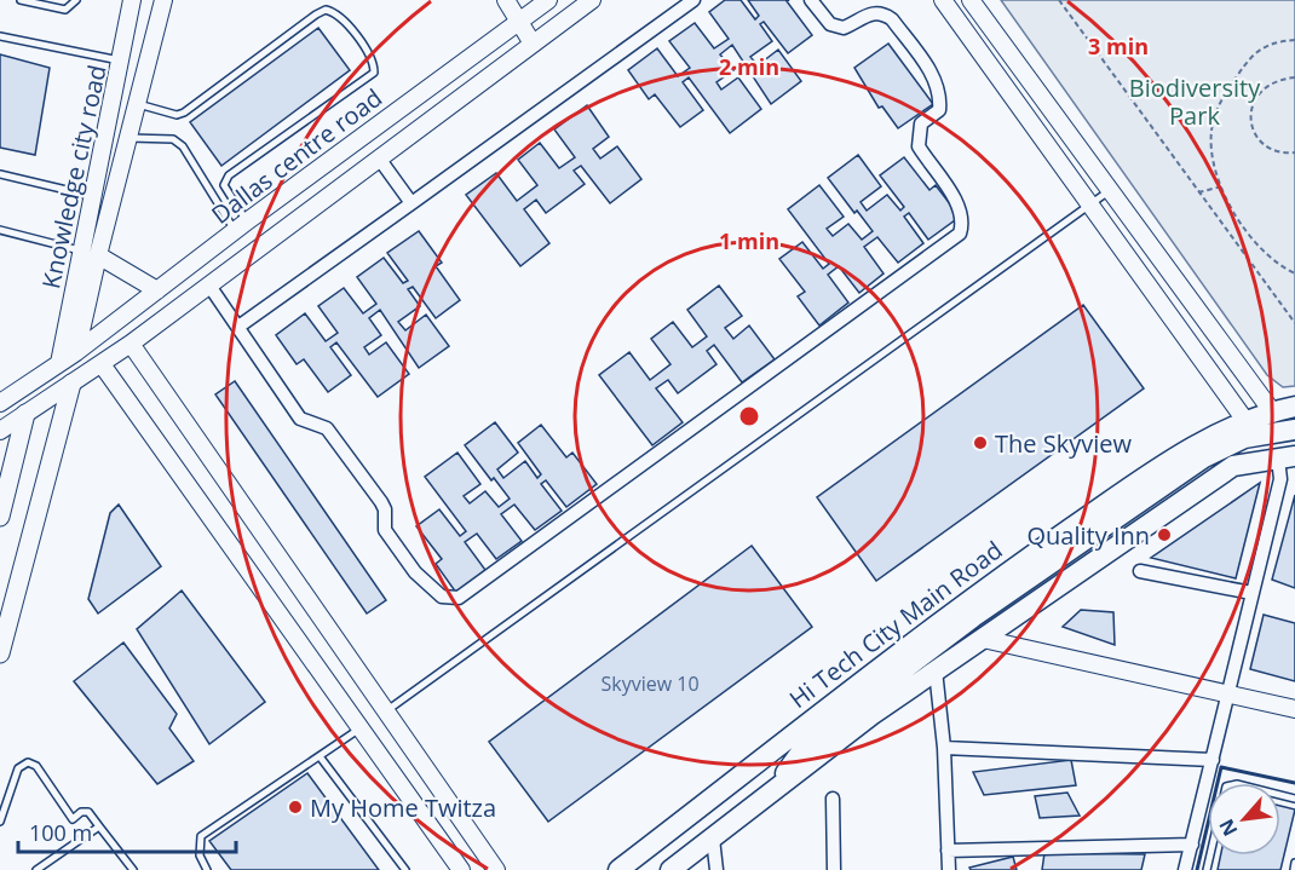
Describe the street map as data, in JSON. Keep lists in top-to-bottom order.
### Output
{
  "streets": {
    "main road": ["Hi Tech City Main Road"],
    "street": ["Dallas centre road", "Knowledge city road"]
  },
  "crossings": [
    ["Dallas centre road", "Knowledge city road"]
  ],
  "parks": ["Biodiversity Park"],
  "places": ["The Skyview", "Quality Inn", "My Home Twitza"],
  "house_numbers": ["Skyview 10"],
  "scale_bar": "100 m",
  "north": "bottom left",
  "rings": ["3 min", "2 min", "1 min"]
}
